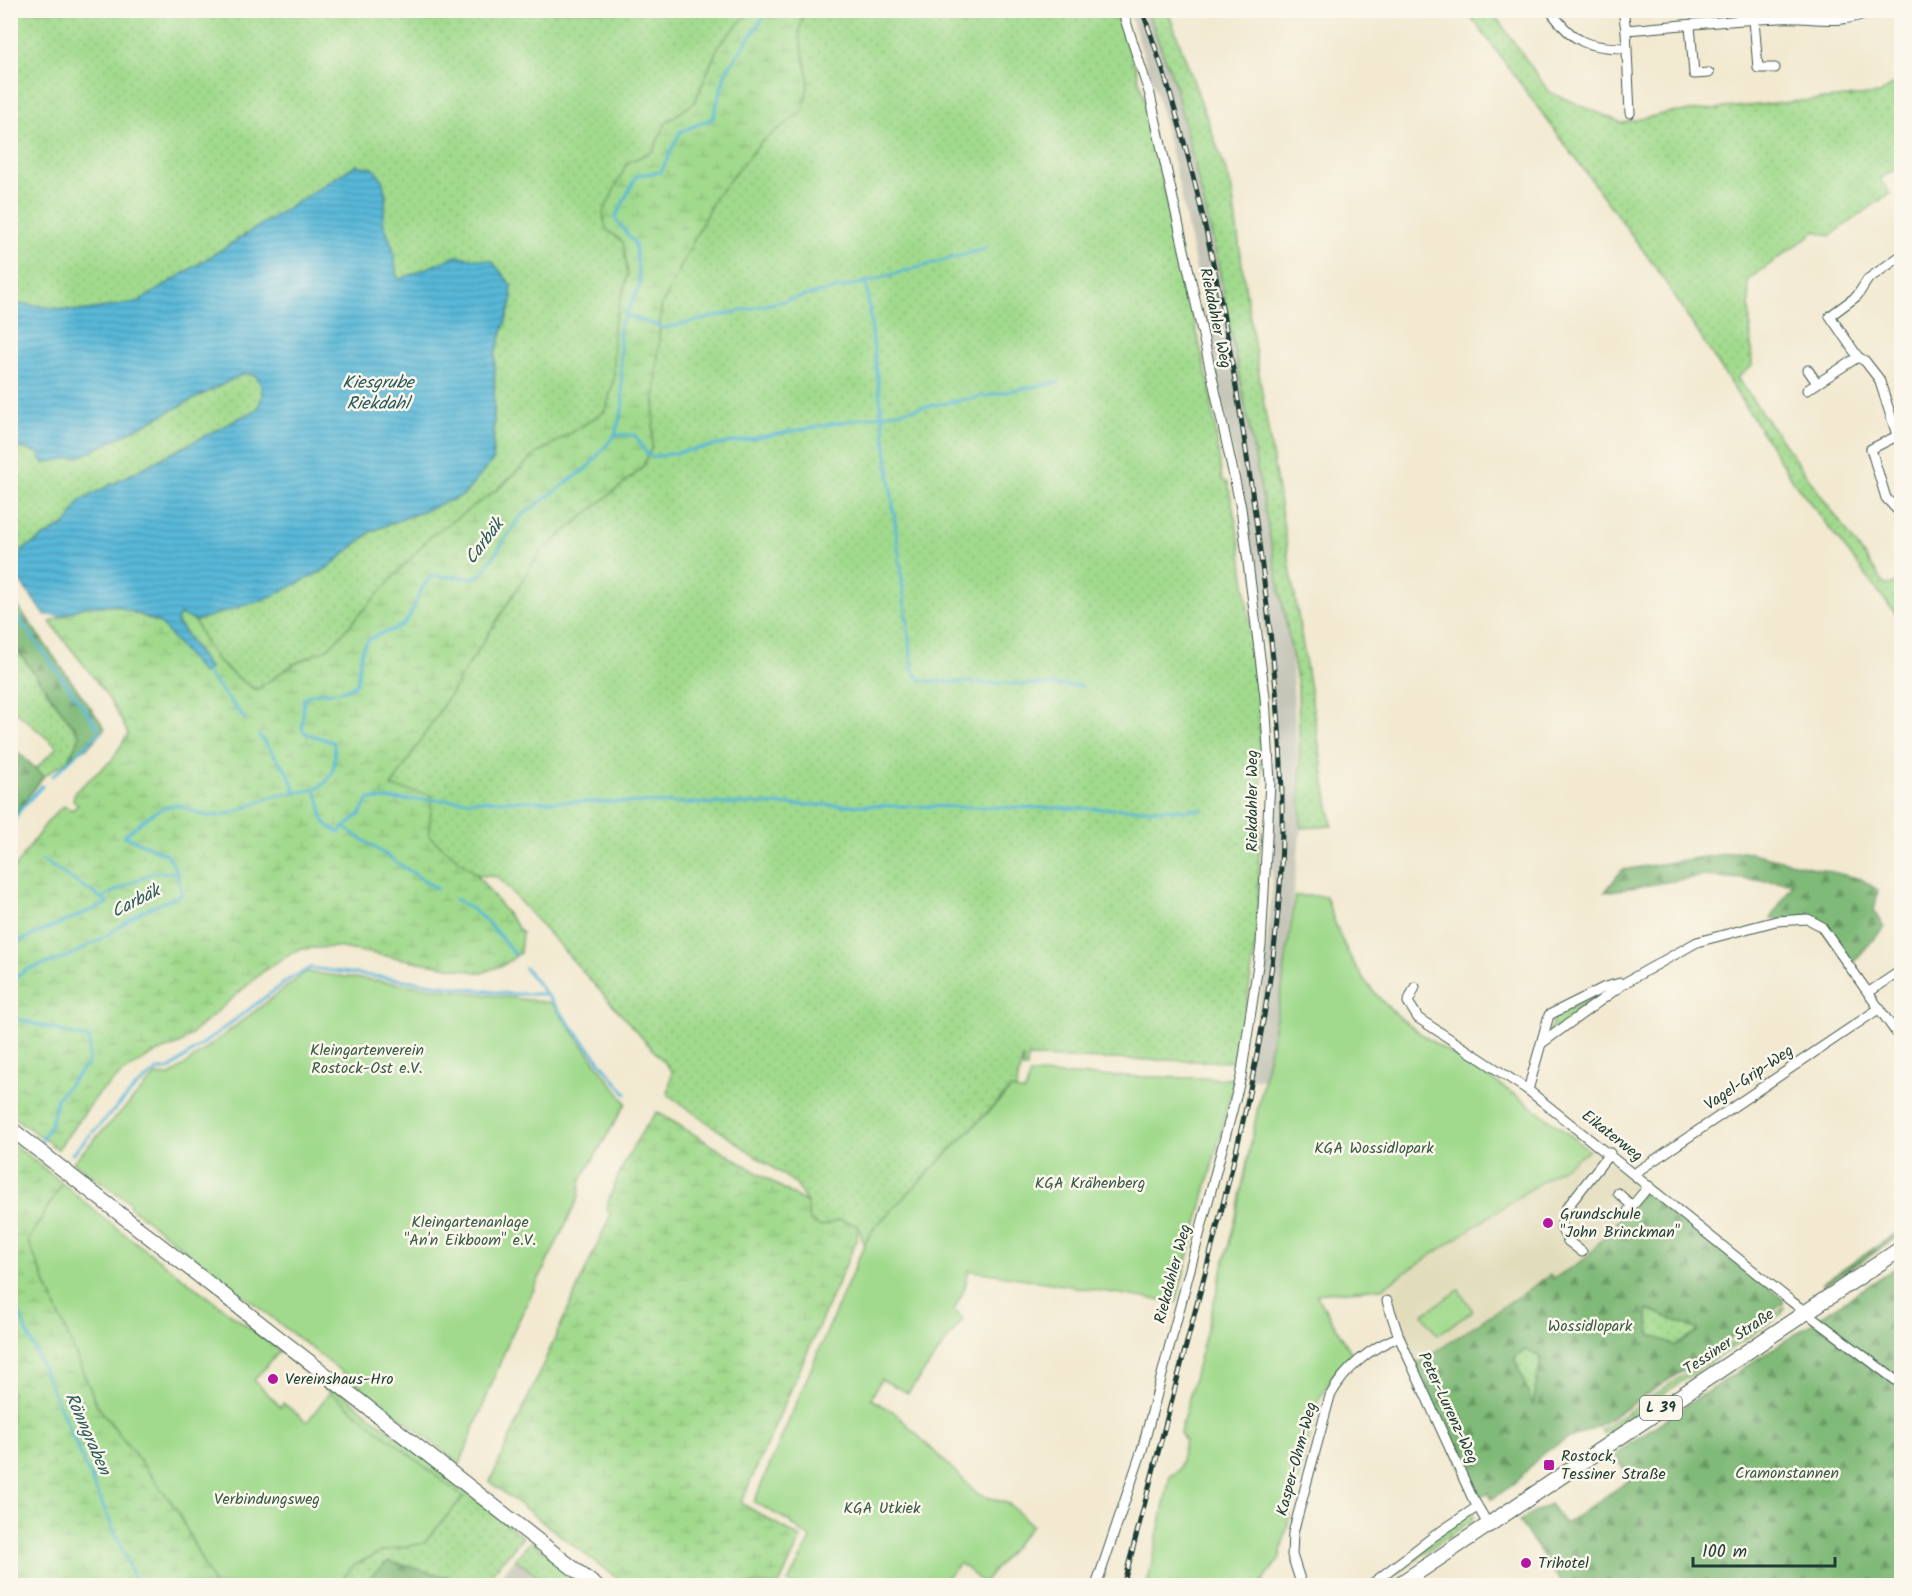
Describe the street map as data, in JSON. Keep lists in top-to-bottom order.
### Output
{
  "streets": {
    "main road": ["Tessiner Straße", "L 39"],
    "street": [
      "Riekdahler Weg",
      "Vagel-Grip-Weg",
      "Eikaterweg",
      "Peter-Lurenz-Weg",
      "Kasper-Ohm-Weg"
    ]
  },
  "crossings": [
    ["Vagel-Grip-Weg", "Eikaterweg"],
    ["Eikaterweg", "Tessiner Straße"],
    ["Tessiner Straße", "Peter-Lurenz-Weg"],
    ["Peter-Lurenz-Weg", "Kasper-Ohm-Weg"]
  ],
  "water": ["Kiesgrube Riekdahl", "Carbäk", "Rönngraben"],
  "parks": [
    "Kleingartenverein Rostock-Ost e.V.",
    "KGA Wossidlopark",
    "KGA Krähenberg",
    "Kleingartenanlage \"An'n Eikboom\" e.V.",
    "Wossidlopark",
    "Cramonstannen",
    "Verbindungsweg",
    "KGA Utkiek"
  ],
  "places": {
    "other": ["Grundschule \"John Brinckman\"", "Vereinshaus-Hro", "Trihotel"],
    "transit": ["Rostock, Tessiner Straße"]
  },
  "scale_bar": "100 m"
}
